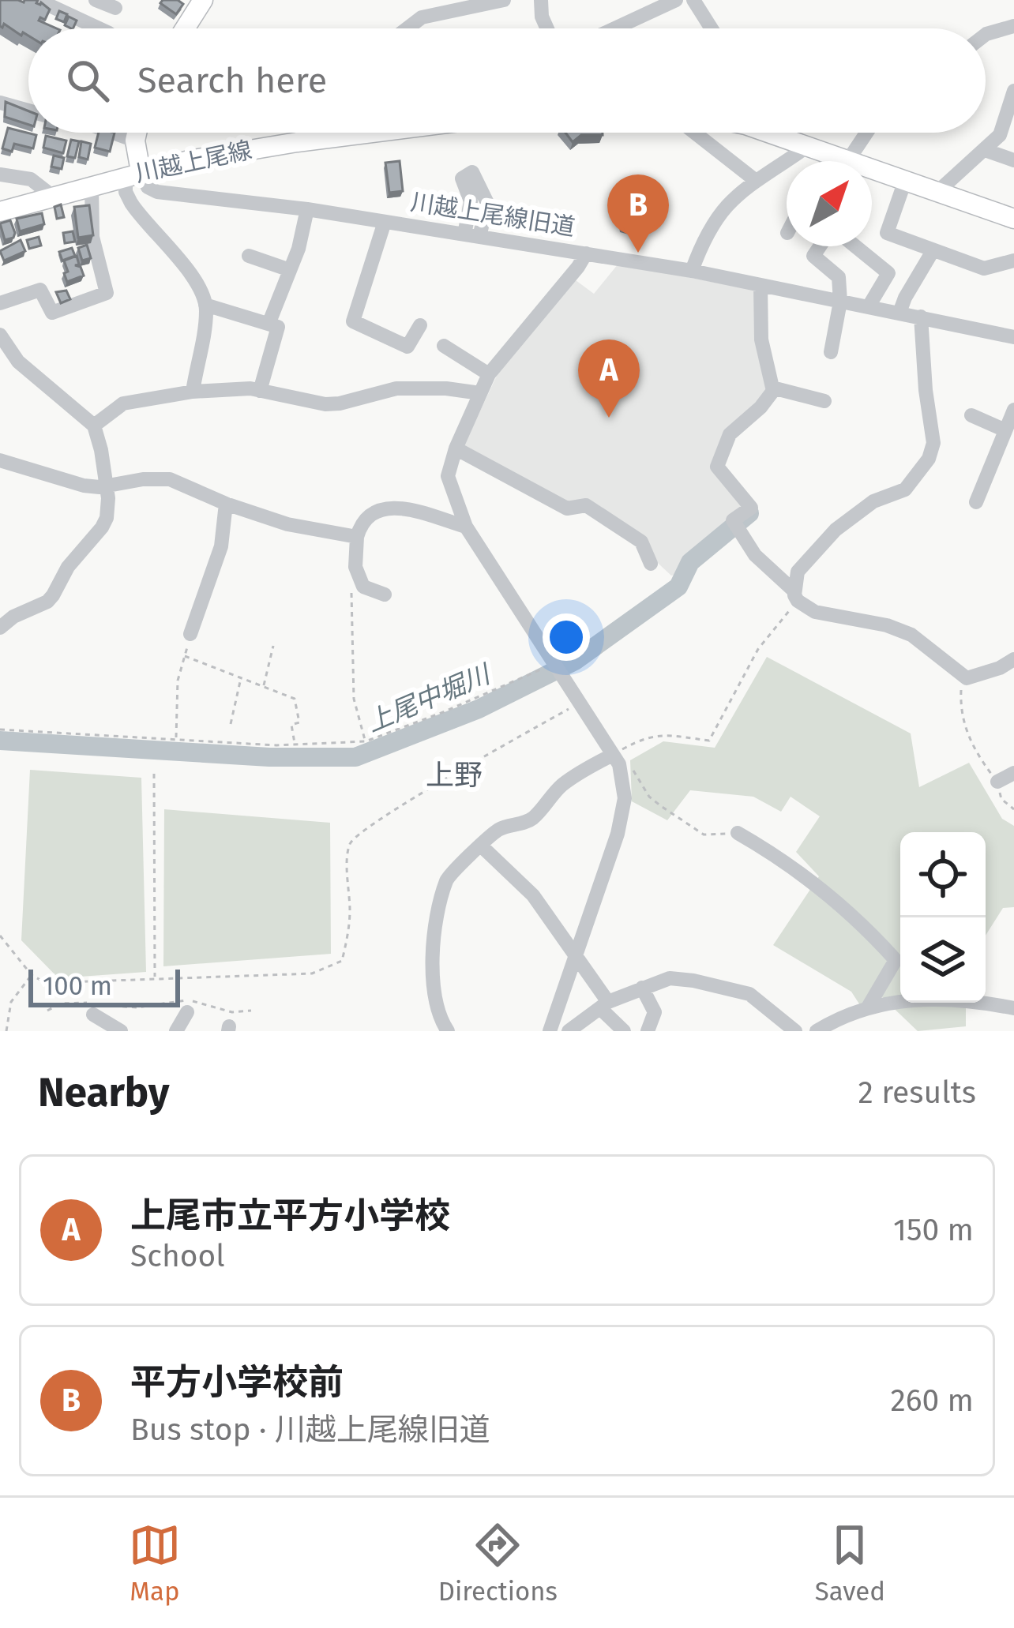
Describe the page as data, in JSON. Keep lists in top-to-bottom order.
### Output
{
  "streets": {
    "main road": ["川越上尾線"],
    "street": ["川越上尾線旧道"]
  },
  "crossings": [
    ["川越上尾線", "川越上尾線旧道"]
  ],
  "districts": ["上野"],
  "water": ["上尾中堀川"],
  "scale_bar": "100 m",
  "north": "top right",
  "page": {
    "search": "Search here",
    "pins": ["B", "A"],
    "scale": "100 m",
    "heading": ["Nearby", "2 results"],
    "list": [
      {
        "mark": "A",
        "name": "上尾市立平方小学校",
        "note": "School",
        "value": "150 m"
      },
      {
        "mark": "B",
        "name": "平方小学校前",
        "note": "Bus stop · 川越上尾線旧道",
        "value": "260 m"
      }
    ],
    "nav": ["Map", "Directions", "Saved"]
  }
}
